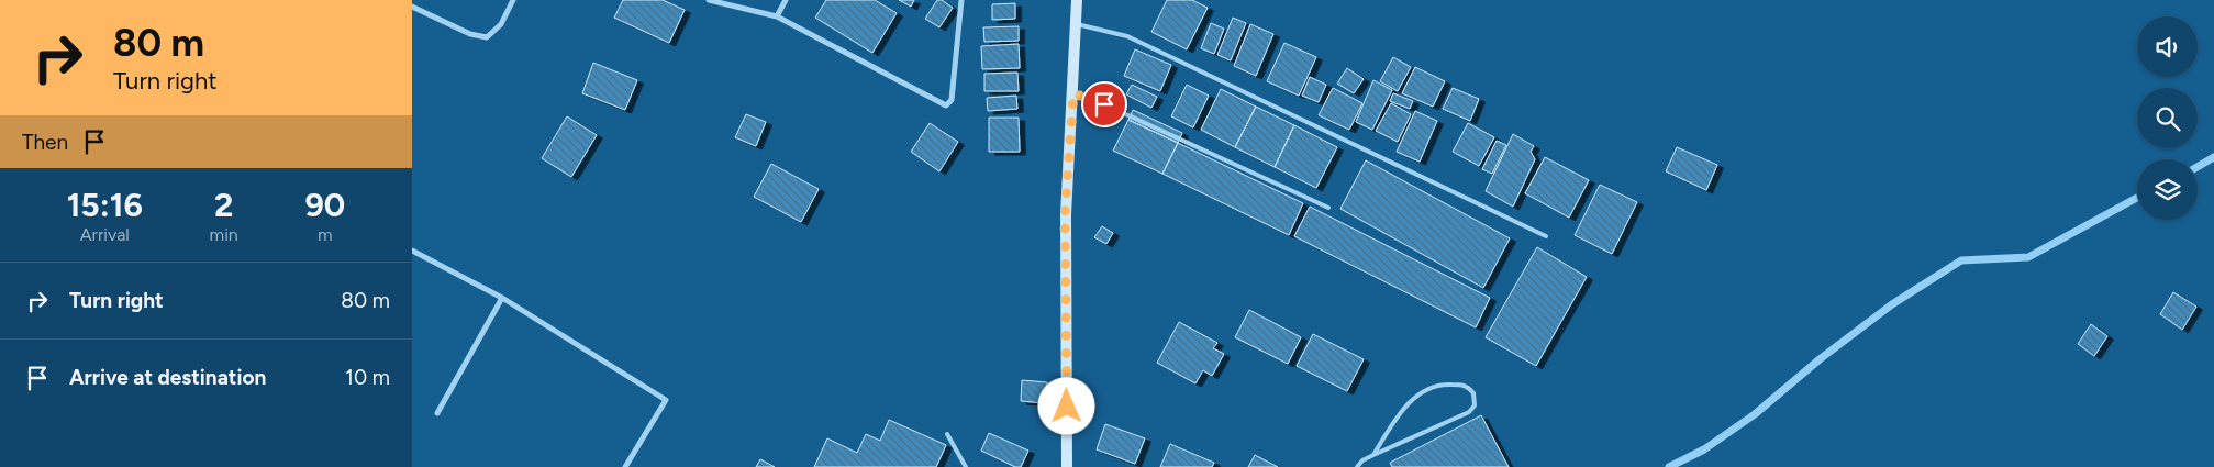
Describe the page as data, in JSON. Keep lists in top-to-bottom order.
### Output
{
  "page": {
    "turn": ["80 m", "Turn right"],
    "then": "Then",
    "eta": [
      "15:16",
      "Arrival",
      "2",
      "min",
      "90",
      "m"
    ],
    "list": [
      {
        "name": "Turn right",
        "value": "80 m"
      },
      {
        "name": "Arrive at destination",
        "value": "10 m"
      }
    ]
  }
}
